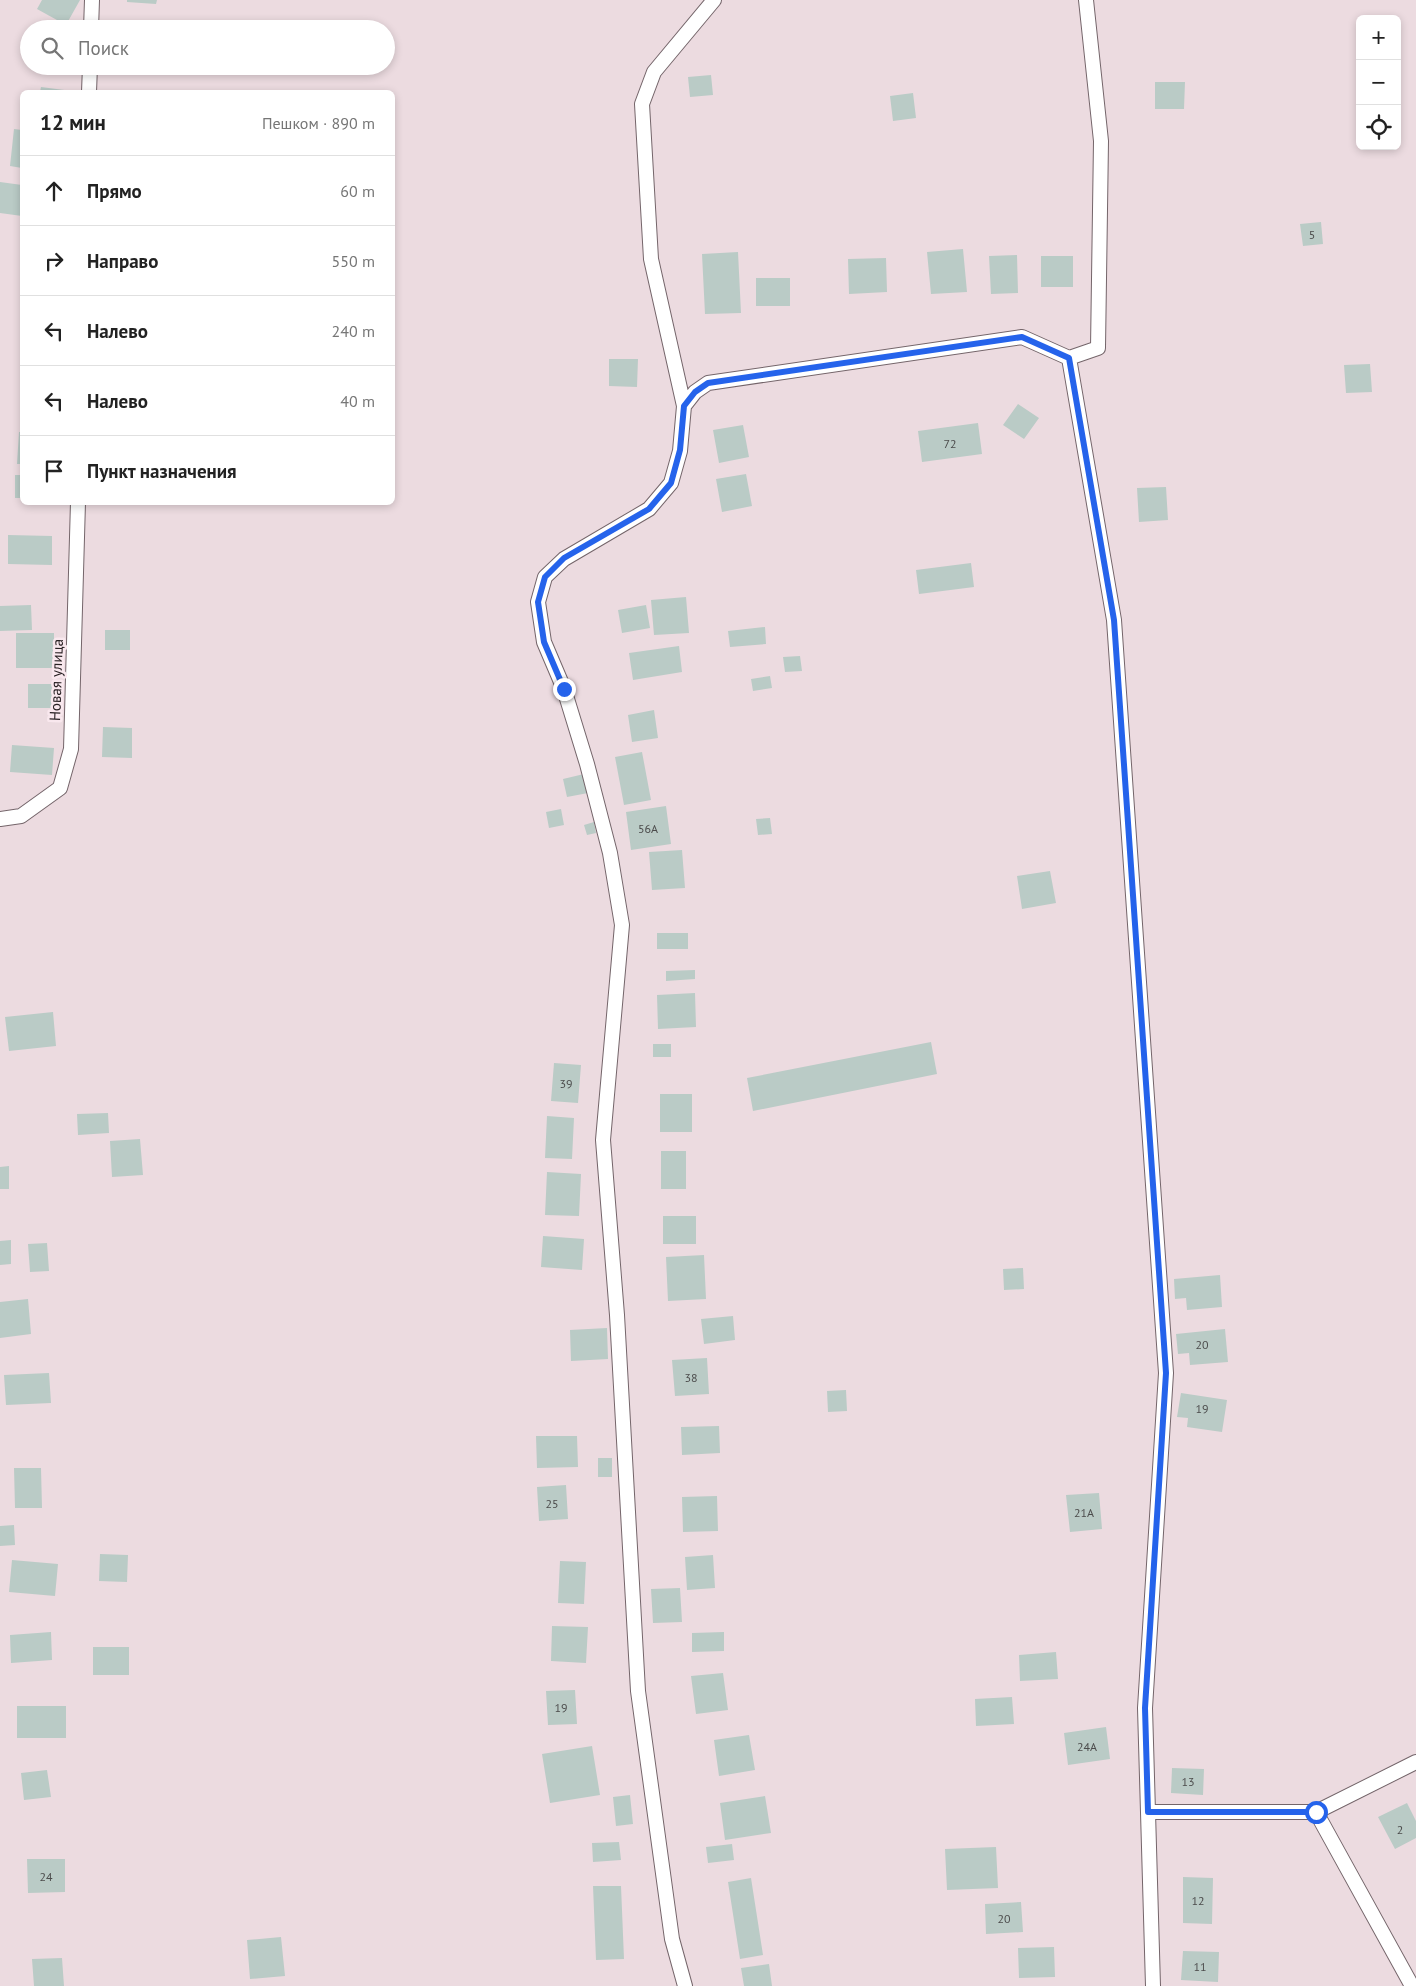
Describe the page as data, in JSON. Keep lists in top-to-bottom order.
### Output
{
  "streets": {
    "street": ["Новая улица"]
  },
  "house_numbers": [
    "5",
    "72",
    "56А",
    "39",
    "20",
    "38",
    "19",
    "25",
    "21А",
    "19",
    "24А",
    "13",
    "2",
    "24",
    "12",
    "20",
    "11"
  ],
  "page": {
    "map_buttons": ["+", "−"],
    "search": "Поиск",
    "heading": ["12 мин", "Пешком · 890 m"],
    "list": [
      ["Прямо", "60 m"],
      ["Направо", "550 m"],
      ["Налево", "240 m"],
      ["Налево", "40 m"],
      "Пункт назначения"
    ]
  }
}
